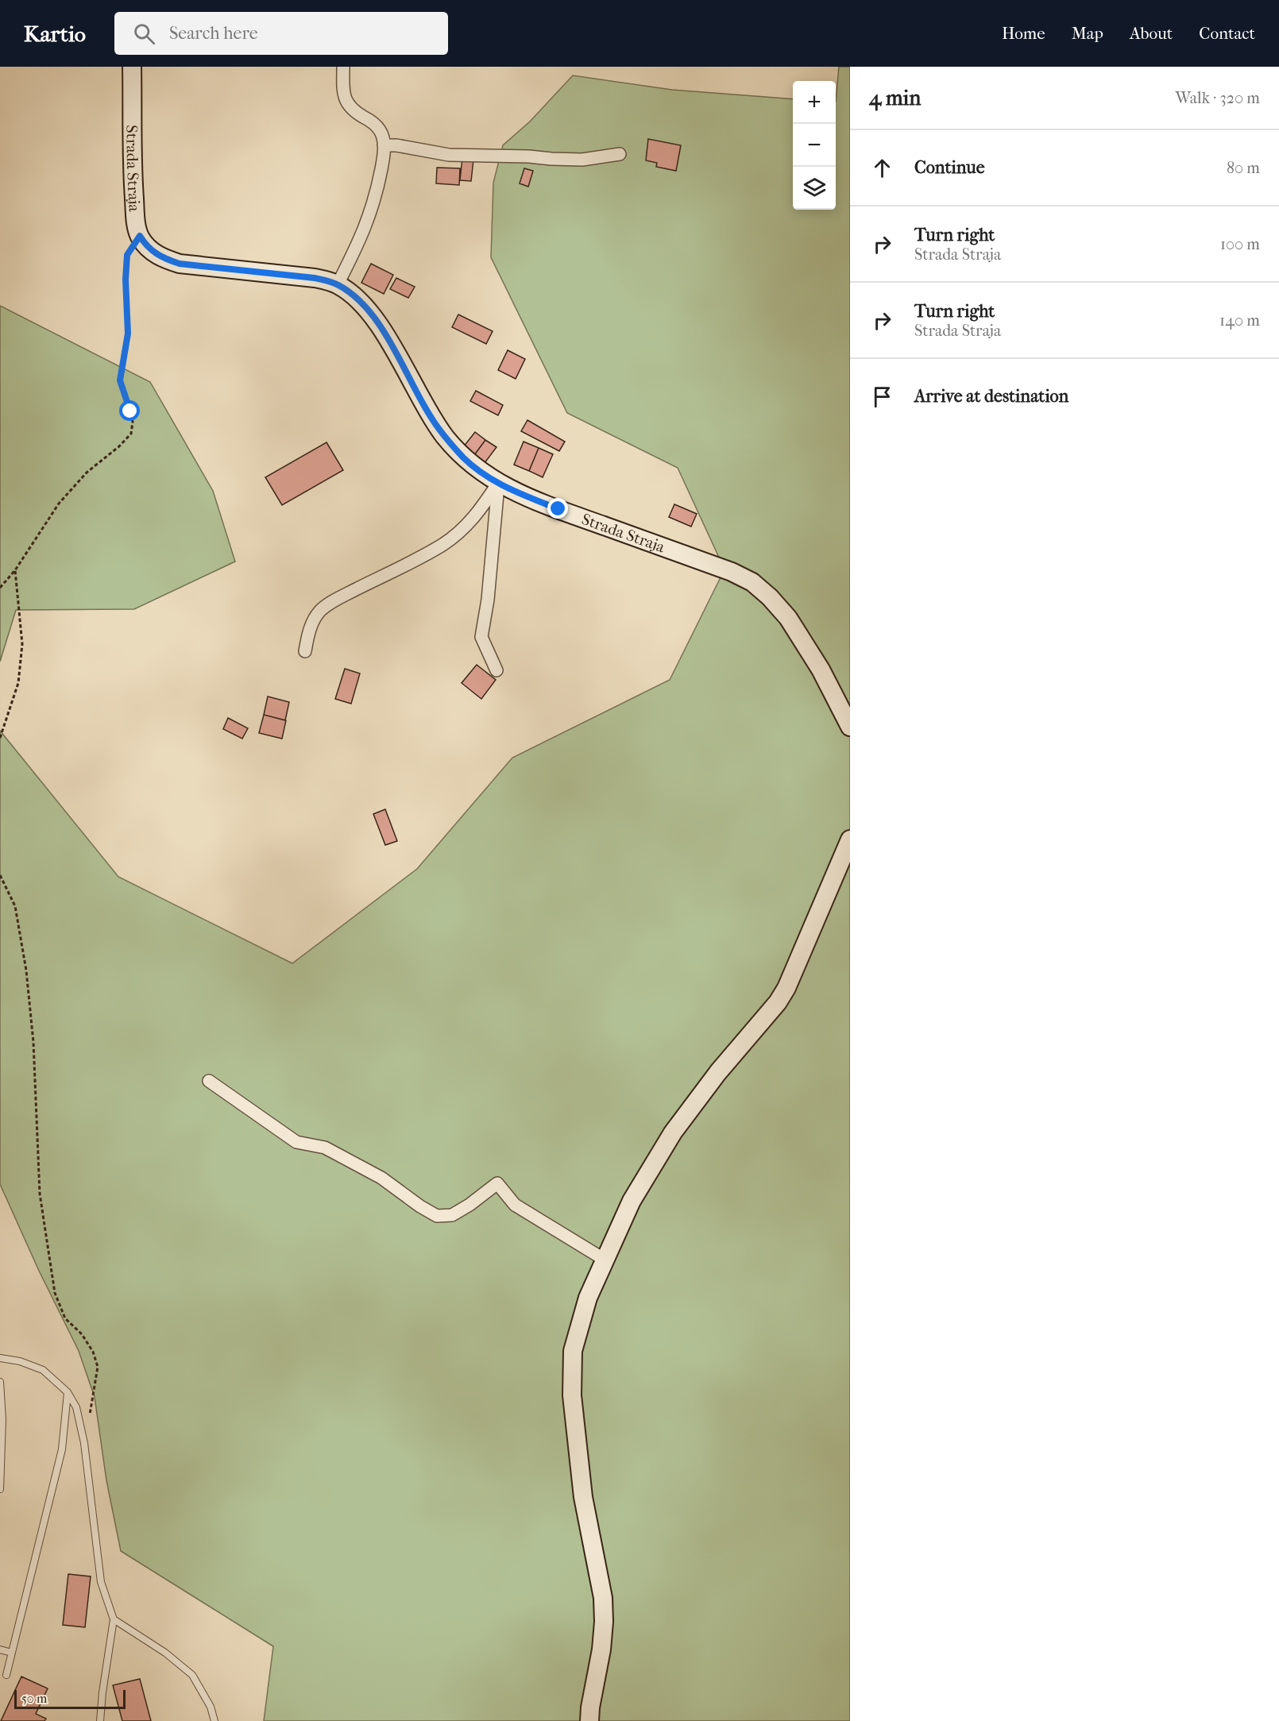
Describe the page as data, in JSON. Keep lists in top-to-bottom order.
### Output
{
  "streets": {
    "main road": ["Strada Straja"]
  },
  "scale_bar": "50 m",
  "page": {
    "header": "Kartio",
    "search": "Search here",
    "nav": [
      "Home",
      "Map",
      "About",
      "Contact"
    ],
    "heading": ["4 min", "Walk · 320 m"],
    "map_buttons": ["+", "−"],
    "list": [
      ["Continue", "80 m"],
      ["Turn right", "Strada Straja", "100 m"],
      ["Turn right", "Strada Straja", "140 m"],
      "Arrive at destination"
    ],
    "scale": "50 m"
  }
}
